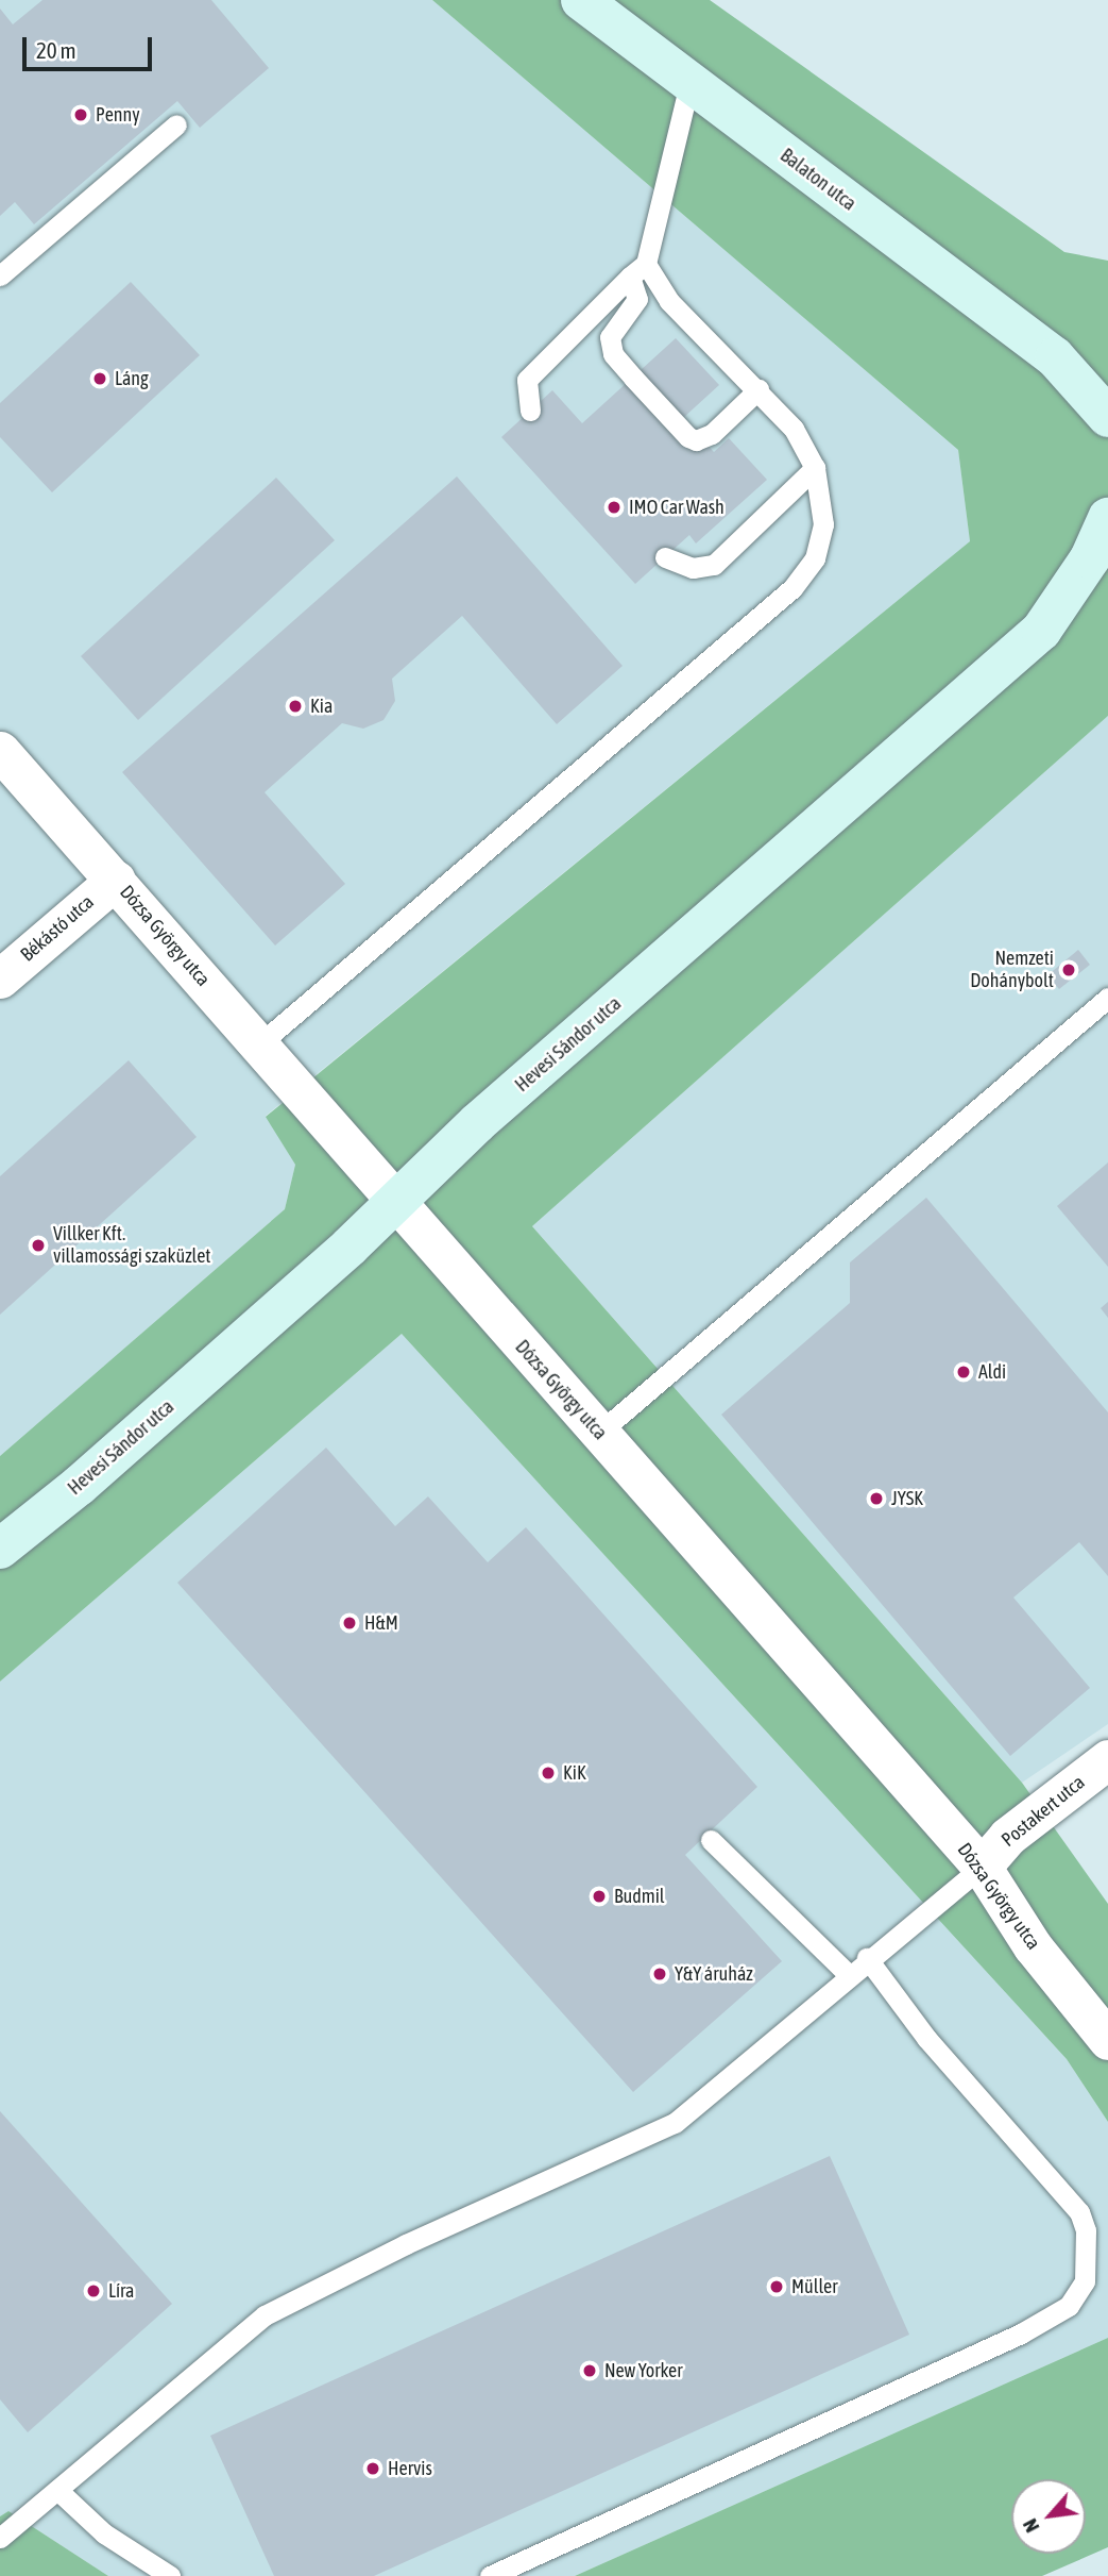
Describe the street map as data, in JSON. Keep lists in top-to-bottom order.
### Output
{
  "streets": {
    "main road": ["Balaton utca", "Hevesi Sándor utca"],
    "street": ["Békástó utca", "Dózsa György utca", "Postakert utca"]
  },
  "crossings": [
    ["Békástó utca", "Dózsa György utca"],
    ["Dózsa György utca", "Hevesi Sándor utca"],
    ["Dózsa György utca", "Postakert utca"]
  ],
  "places": [
    "Penny",
    "Láng",
    "IMO Car Wash",
    "Kia",
    "Nemzeti Dohánybolt",
    "Villker Kft. villamossági szaküzlet",
    "Aldi",
    "JYSK",
    "H&M",
    "KiK",
    "Budmil",
    "Y&Y áruház",
    "Müller",
    "Líra",
    "New Yorker",
    "Hervis"
  ],
  "scale_bar": "20 m",
  "north": "bottom left"
}
